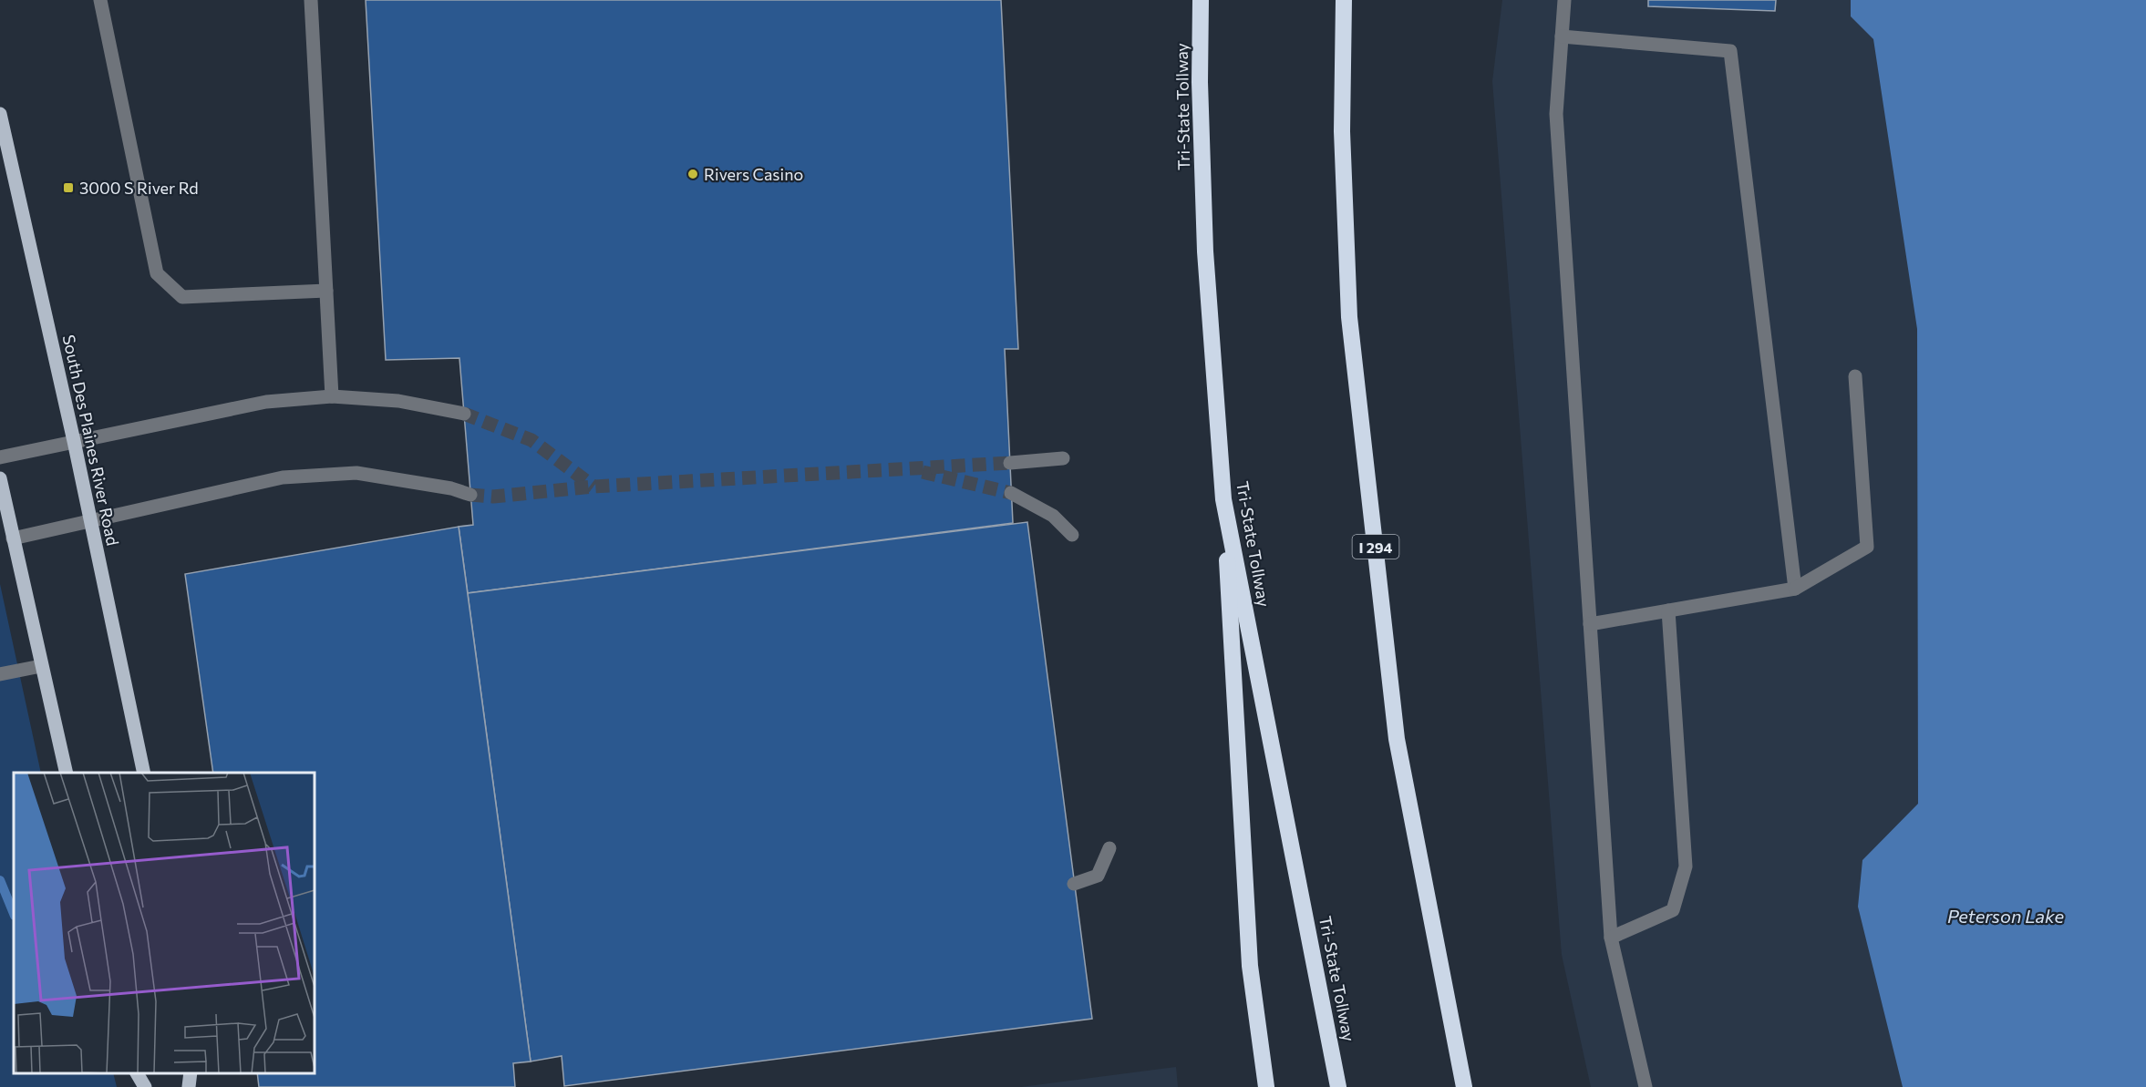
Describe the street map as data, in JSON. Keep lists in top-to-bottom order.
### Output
{
  "streets": {
    "highway": ["Tri-State Tollway", "I 294"],
    "main road": ["South Des Plaines River Road"]
  },
  "water": ["Peterson Lake"],
  "places": {
    "other": ["Rivers Casino"],
    "transit": ["3000 S River Rd"]
  }
}
